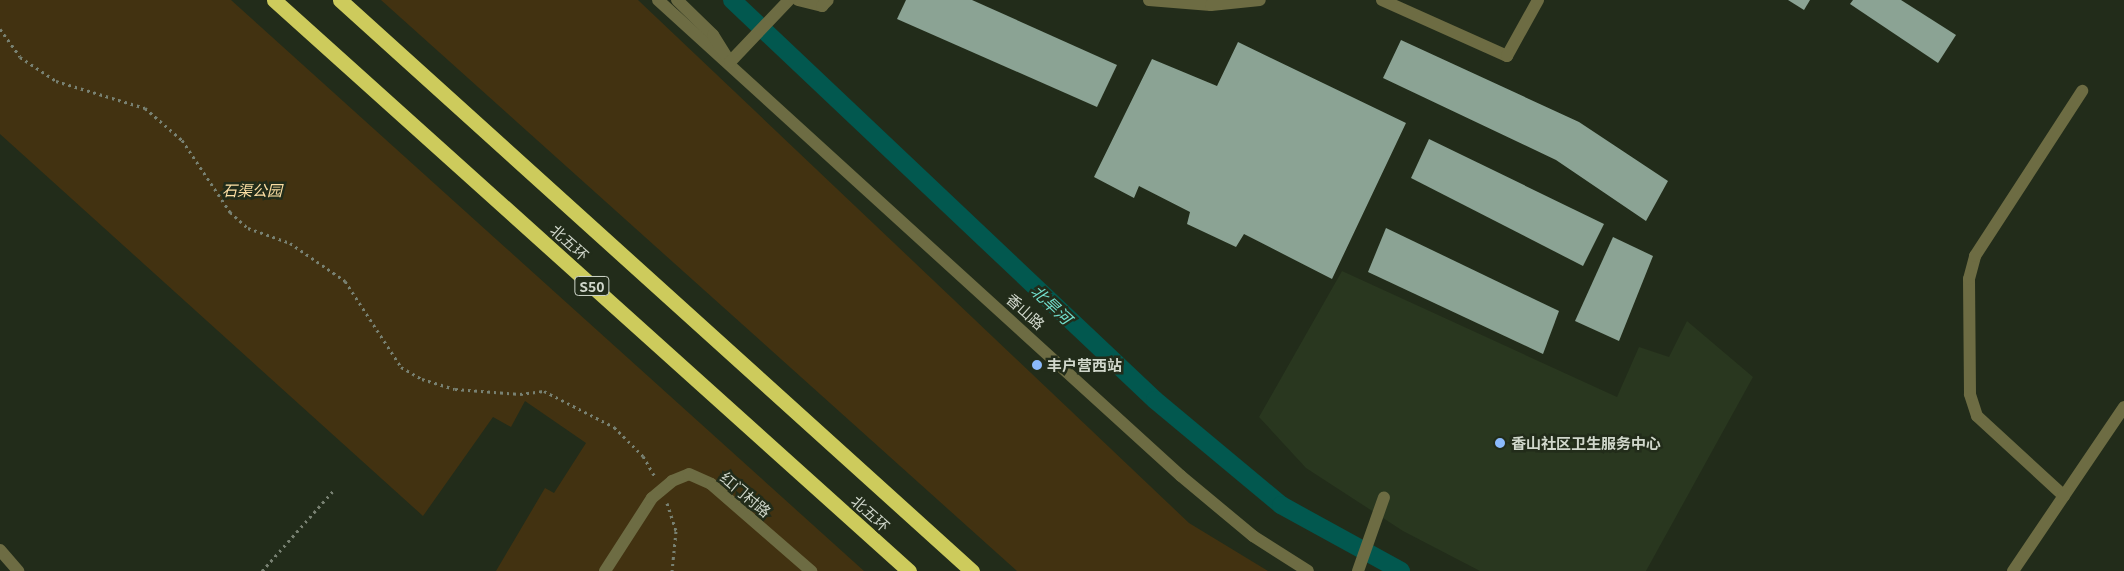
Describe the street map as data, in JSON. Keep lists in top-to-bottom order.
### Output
{
  "streets": {
    "highway": ["北五环", "S50"],
    "street": ["香山路", "红门村路"]
  },
  "water": ["北旱河"],
  "parks": ["石渠公园"],
  "places": ["丰户营西站", "香山社区卫生服务中心"]
}
